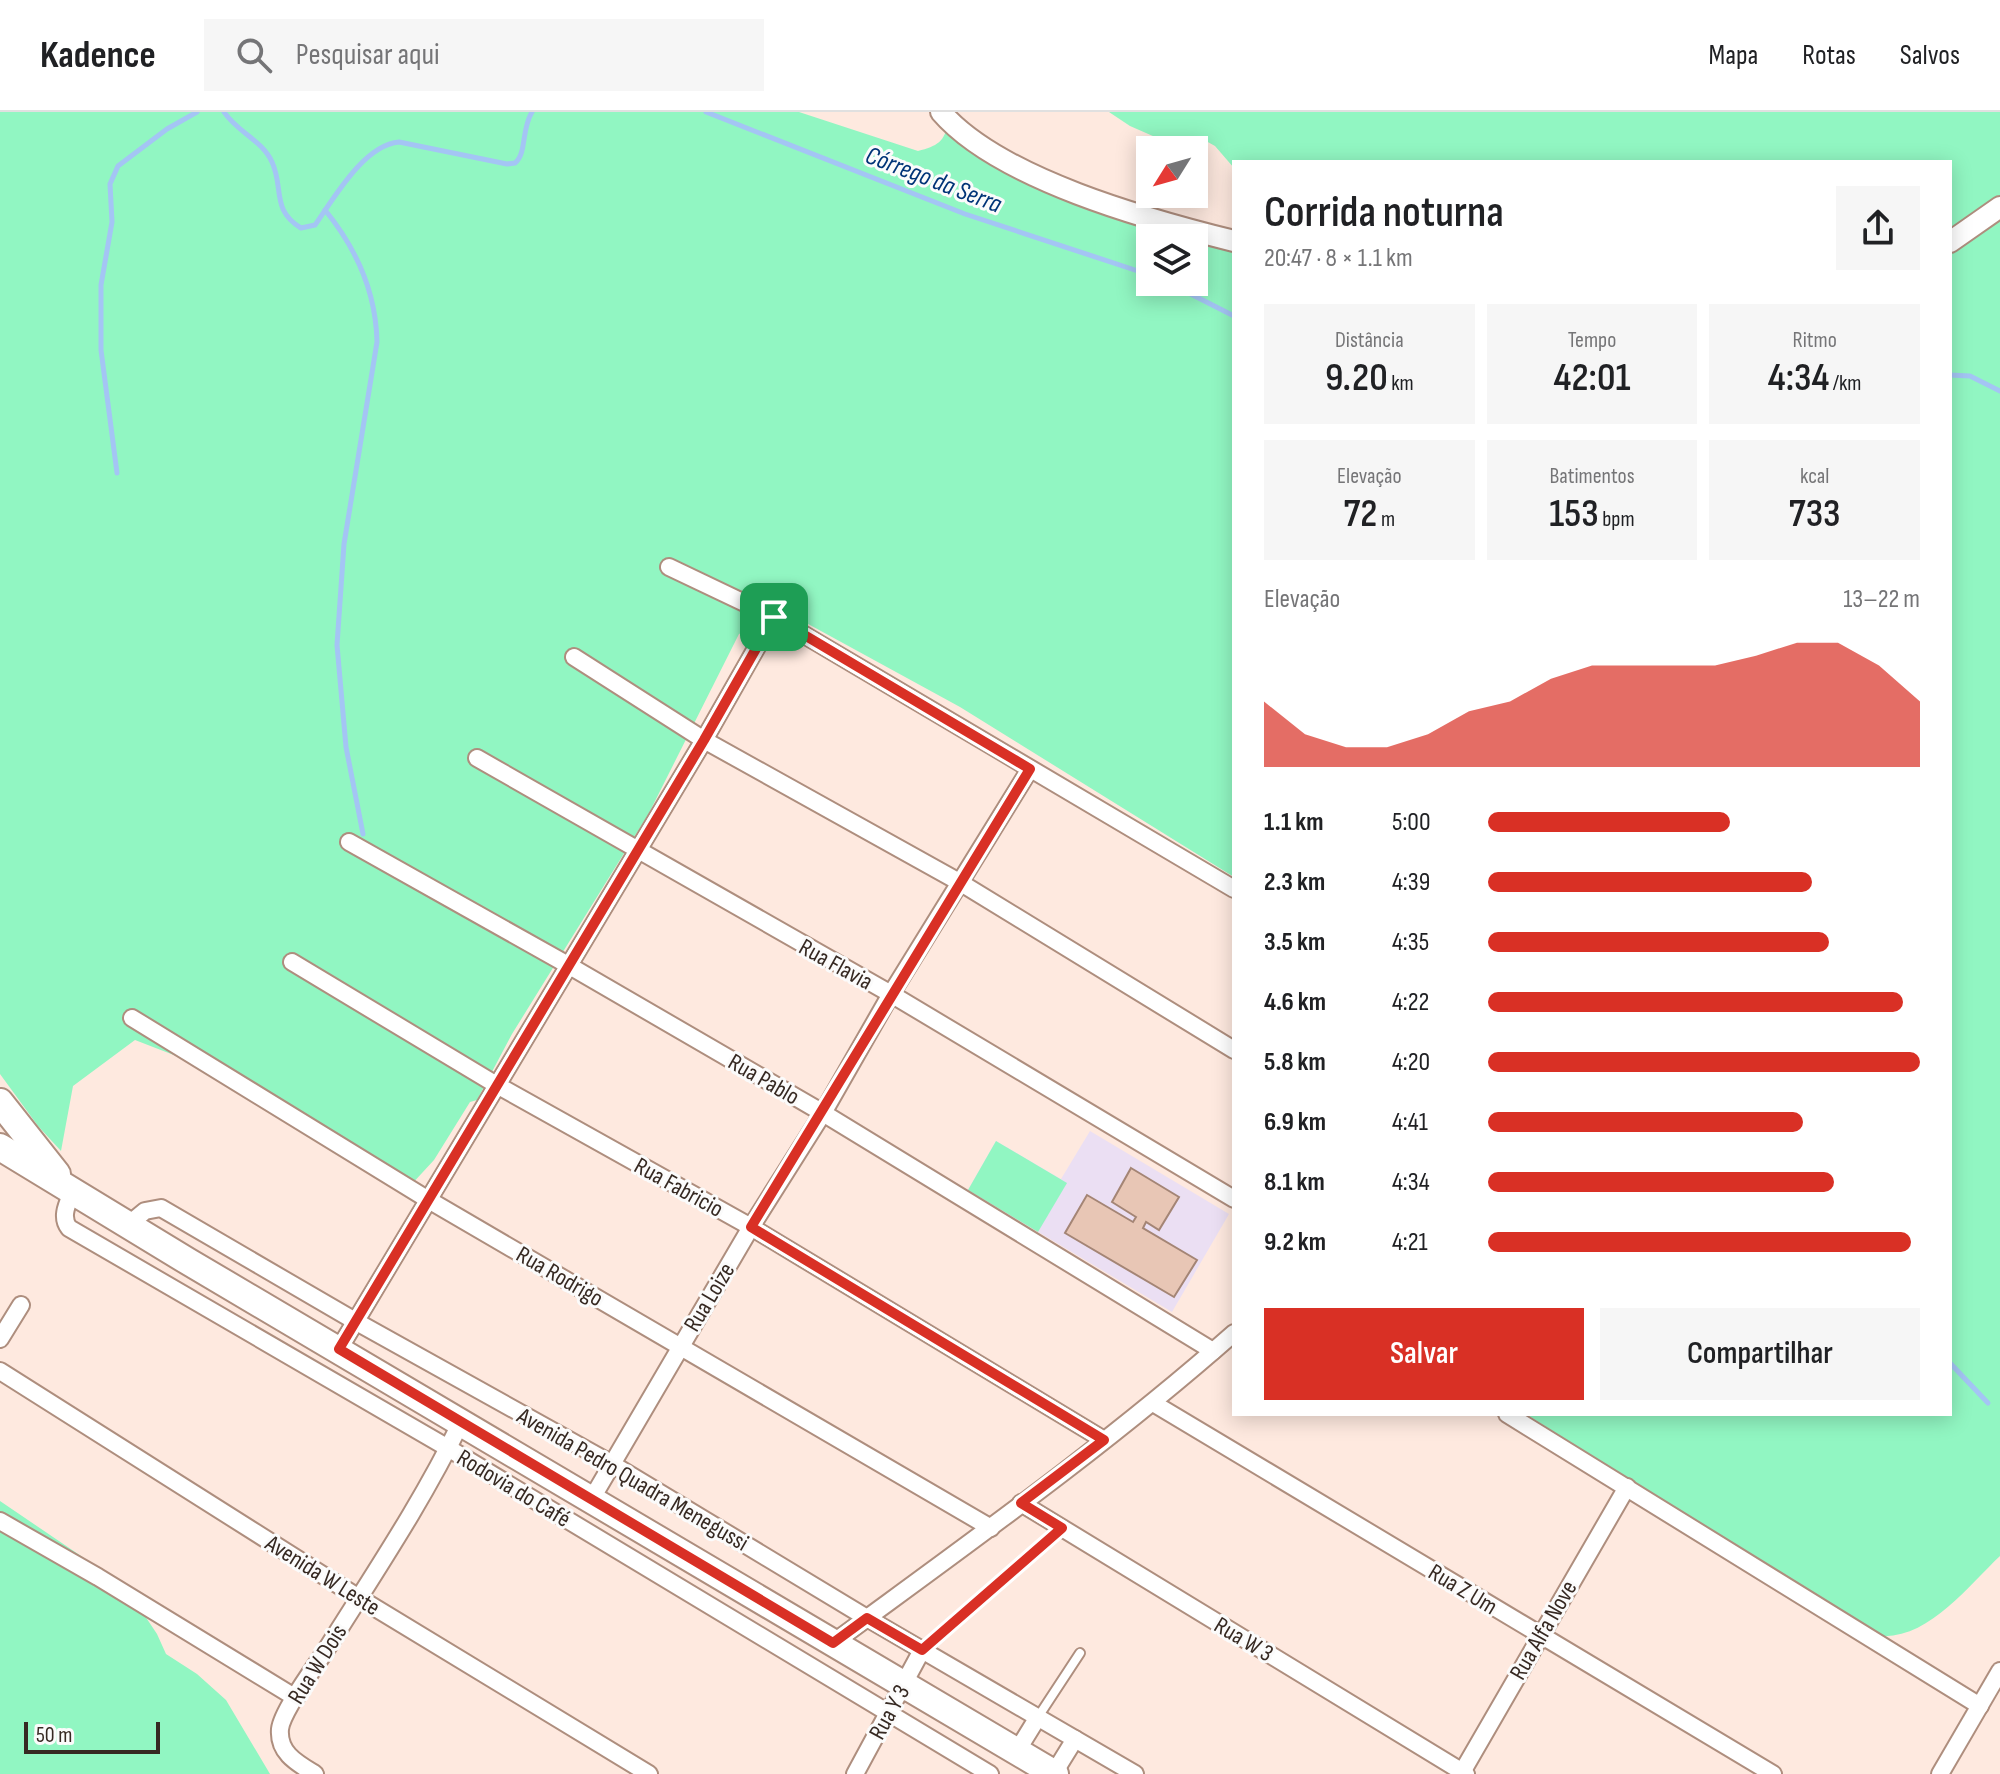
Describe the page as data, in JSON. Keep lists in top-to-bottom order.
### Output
{
  "streets": {
    "street": [
      "Rua Flavia",
      "Rua Pablo",
      "Rua Fabricio",
      "Rua Rodrigo",
      "Rua Loize",
      "Avenida Pedro Quadra Menegussi",
      "Rodovia do Café",
      "Avenida W Leste",
      "Rua Z Um",
      "Rua Alfa Nove",
      "Rua W 3",
      "Rua W Dois",
      "Rua Y 3"
    ]
  },
  "crossings": [
    ["Rua Flavia", "Rua Loize"],
    ["Rua Pablo", "Rua Loize"],
    ["Rua Fabricio", "Rua Loize"],
    ["Rua Rodrigo", "Rua Loize"],
    ["Rua Loize", "Avenida Pedro Quadra Menegussi"],
    ["Avenida Pedro Quadra Menegussi", "Rua Y 3"],
    ["Rodovia do Café", "Rua W Dois"],
    ["Rodovia do Café", "Rua Y 3"],
    ["Avenida W Leste", "Rua W Dois"],
    ["Rua Z Um", "Rua Alfa Nove"],
    ["Rua Alfa Nove", "Rua W 3"]
  ],
  "water": ["Córrego da Serra"],
  "scale_bar": "50 m",
  "north": "bottom left",
  "page": {
    "header": "Kadence",
    "search": "Pesquisar aqui",
    "nav": ["Mapa", "Rotas", "Salvos"],
    "heading": ["Corrida noturna", "20:47 · 8 × 1.1 km"],
    "stats": [
      ["Distância", "9.20 km"],
      ["Tempo", "42:01"],
      ["Ritmo", "4:34 /km"],
      ["Elevação", "72 m"],
      ["Batimentos", "153 bpm"],
      ["kcal", "733"]
    ],
    "chart": ["Elevação", "13–22 m"],
    "list": [
      {
        "name": "1.1 km",
        "note": "5:00"
      },
      {
        "name": "2.3 km",
        "note": "4:39"
      },
      {
        "name": "3.5 km",
        "note": "4:35"
      },
      {
        "name": "4.6 km",
        "note": "4:22"
      },
      {
        "name": "5.8 km",
        "note": "4:20"
      },
      {
        "name": "6.9 km",
        "note": "4:41"
      },
      {
        "name": "8.1 km",
        "note": "4:34"
      },
      {
        "name": "9.2 km",
        "note": "4:21"
      }
    ],
    "buttons": ["Salvar", "Compartilhar"],
    "scale": "50 m"
  }
}
